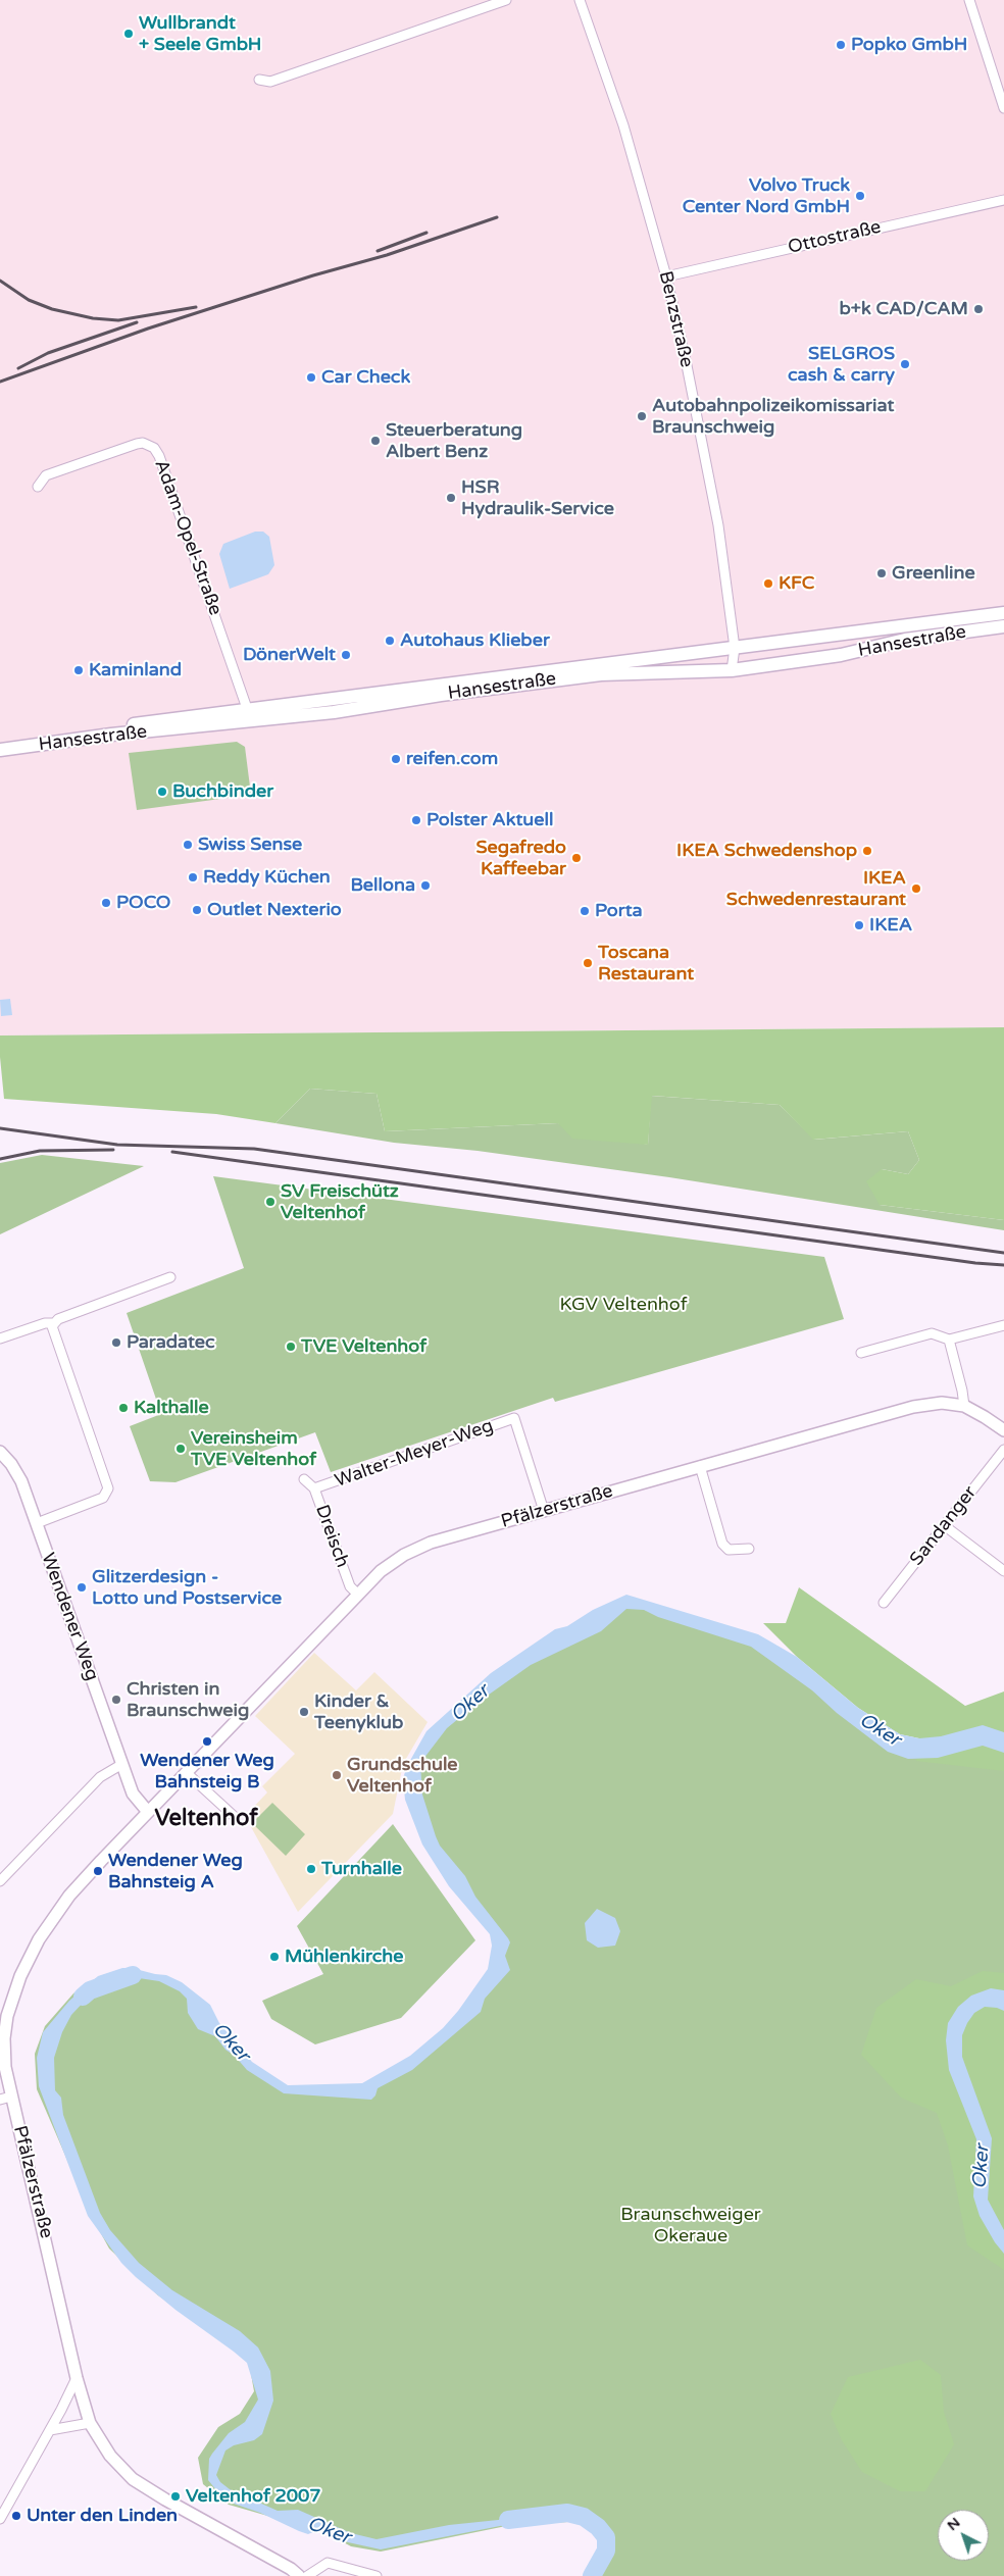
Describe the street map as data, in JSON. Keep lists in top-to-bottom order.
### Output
{
  "streets": {
    "main road": ["Hansestraße"],
    "street": [
      "Ottostraße",
      "Benzstraße",
      "Adam-Opel-Straße",
      "Walter-Meyer-Weg",
      "Pfälzerstraße",
      "Sandanger",
      "Dreisch",
      "Wendener Weg"
    ]
  },
  "crossings": [
    ["Ottostraße", "Benzstraße"],
    ["Benzstraße", "Hansestraße"],
    ["Adam-Opel-Straße", "Hansestraße"],
    ["Walter-Meyer-Weg", "Pfälzerstraße"],
    ["Walter-Meyer-Weg", "Dreisch"],
    ["Pfälzerstraße", "Dreisch"],
    ["Pfälzerstraße", "Wendener Weg"]
  ],
  "districts": ["Veltenhof"],
  "water": ["Oker"],
  "parks": ["KGV Veltenhof", "Braunschweiger Okeraue"],
  "places": [
    "Wullbrandt + Seele GmbH",
    "Popko GmbH",
    "Volvo Truck Center Nord GmbH",
    "b+k CAD/CAM",
    "SELGROS cash & carry",
    "Car Check",
    "Autobahnpolizeikomissariat Braunschweig",
    "Steuerberatung Albert Benz",
    "HSR Hydraulik-Service",
    "Greenline",
    "KFC",
    "Autohaus Klieber",
    "DönerWelt",
    "Kaminland",
    "reifen.com",
    "Buchbinder",
    "Polster Aktuell",
    "Swiss Sense",
    "IKEA Schwedenshop",
    "Segafredo Kaffeebar",
    "Reddy Küchen",
    "Bellona",
    "IKEA Schwedenrestaurant",
    "POCO",
    "Outlet Nexterio",
    "Porta",
    "IKEA",
    "Toscana Restaurant",
    "SV Freischütz Veltenhof",
    "Paradatec",
    "TVE Veltenhof",
    "Kalthalle",
    "Vereinsheim TVE Veltenhof",
    "Glitzerdesign - Lotto und Postservice",
    "Christen in Braunschweig",
    "Kinder & Teenyklub",
    "Wendener Weg Bahnsteig B",
    "Grundschule Veltenhof",
    "Turnhalle",
    "Wendener Weg Bahnsteig A",
    "Mühlenkirche",
    "Veltenhof 2007",
    "Unter den Linden"
  ],
  "north": "top left"
}
